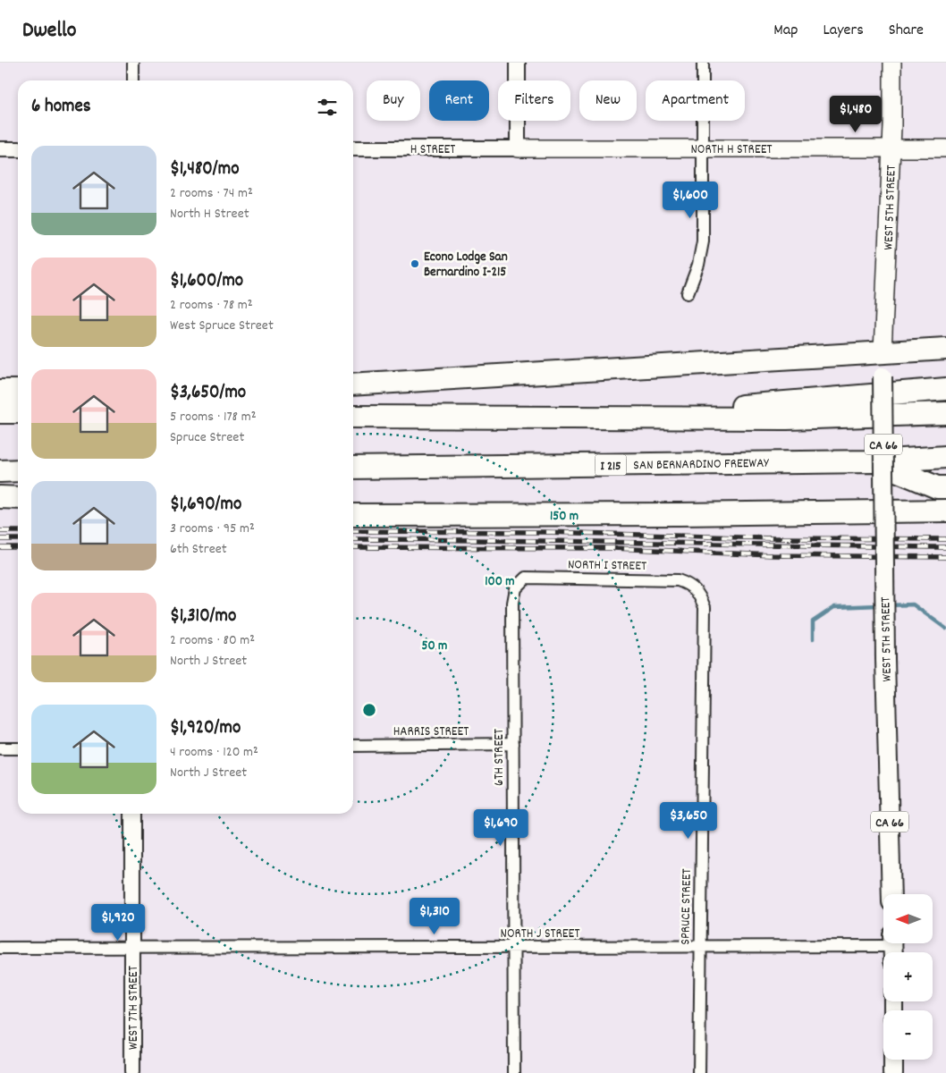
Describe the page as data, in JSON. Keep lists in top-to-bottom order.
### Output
{
  "streets": {
    "highway": ["SAN BERNARDINO FREEWAY", "I 215"],
    "main road": ["NORTH H STREET", "WEST 5TH STREET", "CA 66"],
    "street": [
      "H STREET",
      "NORTH I STREET",
      "HARRIS STREET",
      "6TH STREET",
      "SPRUCE STREET",
      "NORTH J STREET",
      "WEST 7TH STREET"
    ]
  },
  "crossings": [
    ["H STREET", "NORTH H STREET"],
    ["NORTH H STREET", "WEST 5TH STREET"],
    ["NORTH I STREET", "6TH STREET"],
    ["NORTH I STREET", "SPRUCE STREET"],
    ["HARRIS STREET", "6TH STREET"],
    ["6TH STREET", "NORTH J STREET"],
    ["SPRUCE STREET", "NORTH J STREET"],
    ["NORTH J STREET", "WEST 7TH STREET"]
  ],
  "places": ["Econo Lodge San Bernardino I-215"],
  "north": "left",
  "page": {
    "header": "Dwello",
    "nav": ["Map", "Layers", "Share"],
    "chip": [
      "Buy",
      "Rent",
      "Filters",
      "New",
      "Apartment"
    ],
    "heading": "6 homes",
    "price": [
      "$1,480",
      "$1,600",
      "$3,650",
      "$1,690",
      "$1,310",
      "$1,920"
    ],
    "list": [
      {
        "name": "$1,480/mo",
        "note": "2 rooms · 74 m² · North H Street"
      },
      {
        "name": "$1,600/mo",
        "note": "2 rooms · 78 m² · West Spruce Street"
      },
      {
        "name": "$3,650/mo",
        "note": "5 rooms · 178 m² · Spruce Street"
      },
      {
        "name": "$1,690/mo",
        "note": "3 rooms · 95 m² · 6th Street"
      },
      {
        "name": "$1,310/mo",
        "note": "2 rooms · 80 m² · North J Street"
      },
      {
        "name": "$1,920/mo",
        "note": "4 rooms · 120 m² · North J Street"
      }
    ],
    "map_buttons": ["+", "−"]
  },
  "rings": ["150 m", "100 m", "50 m"]
}
